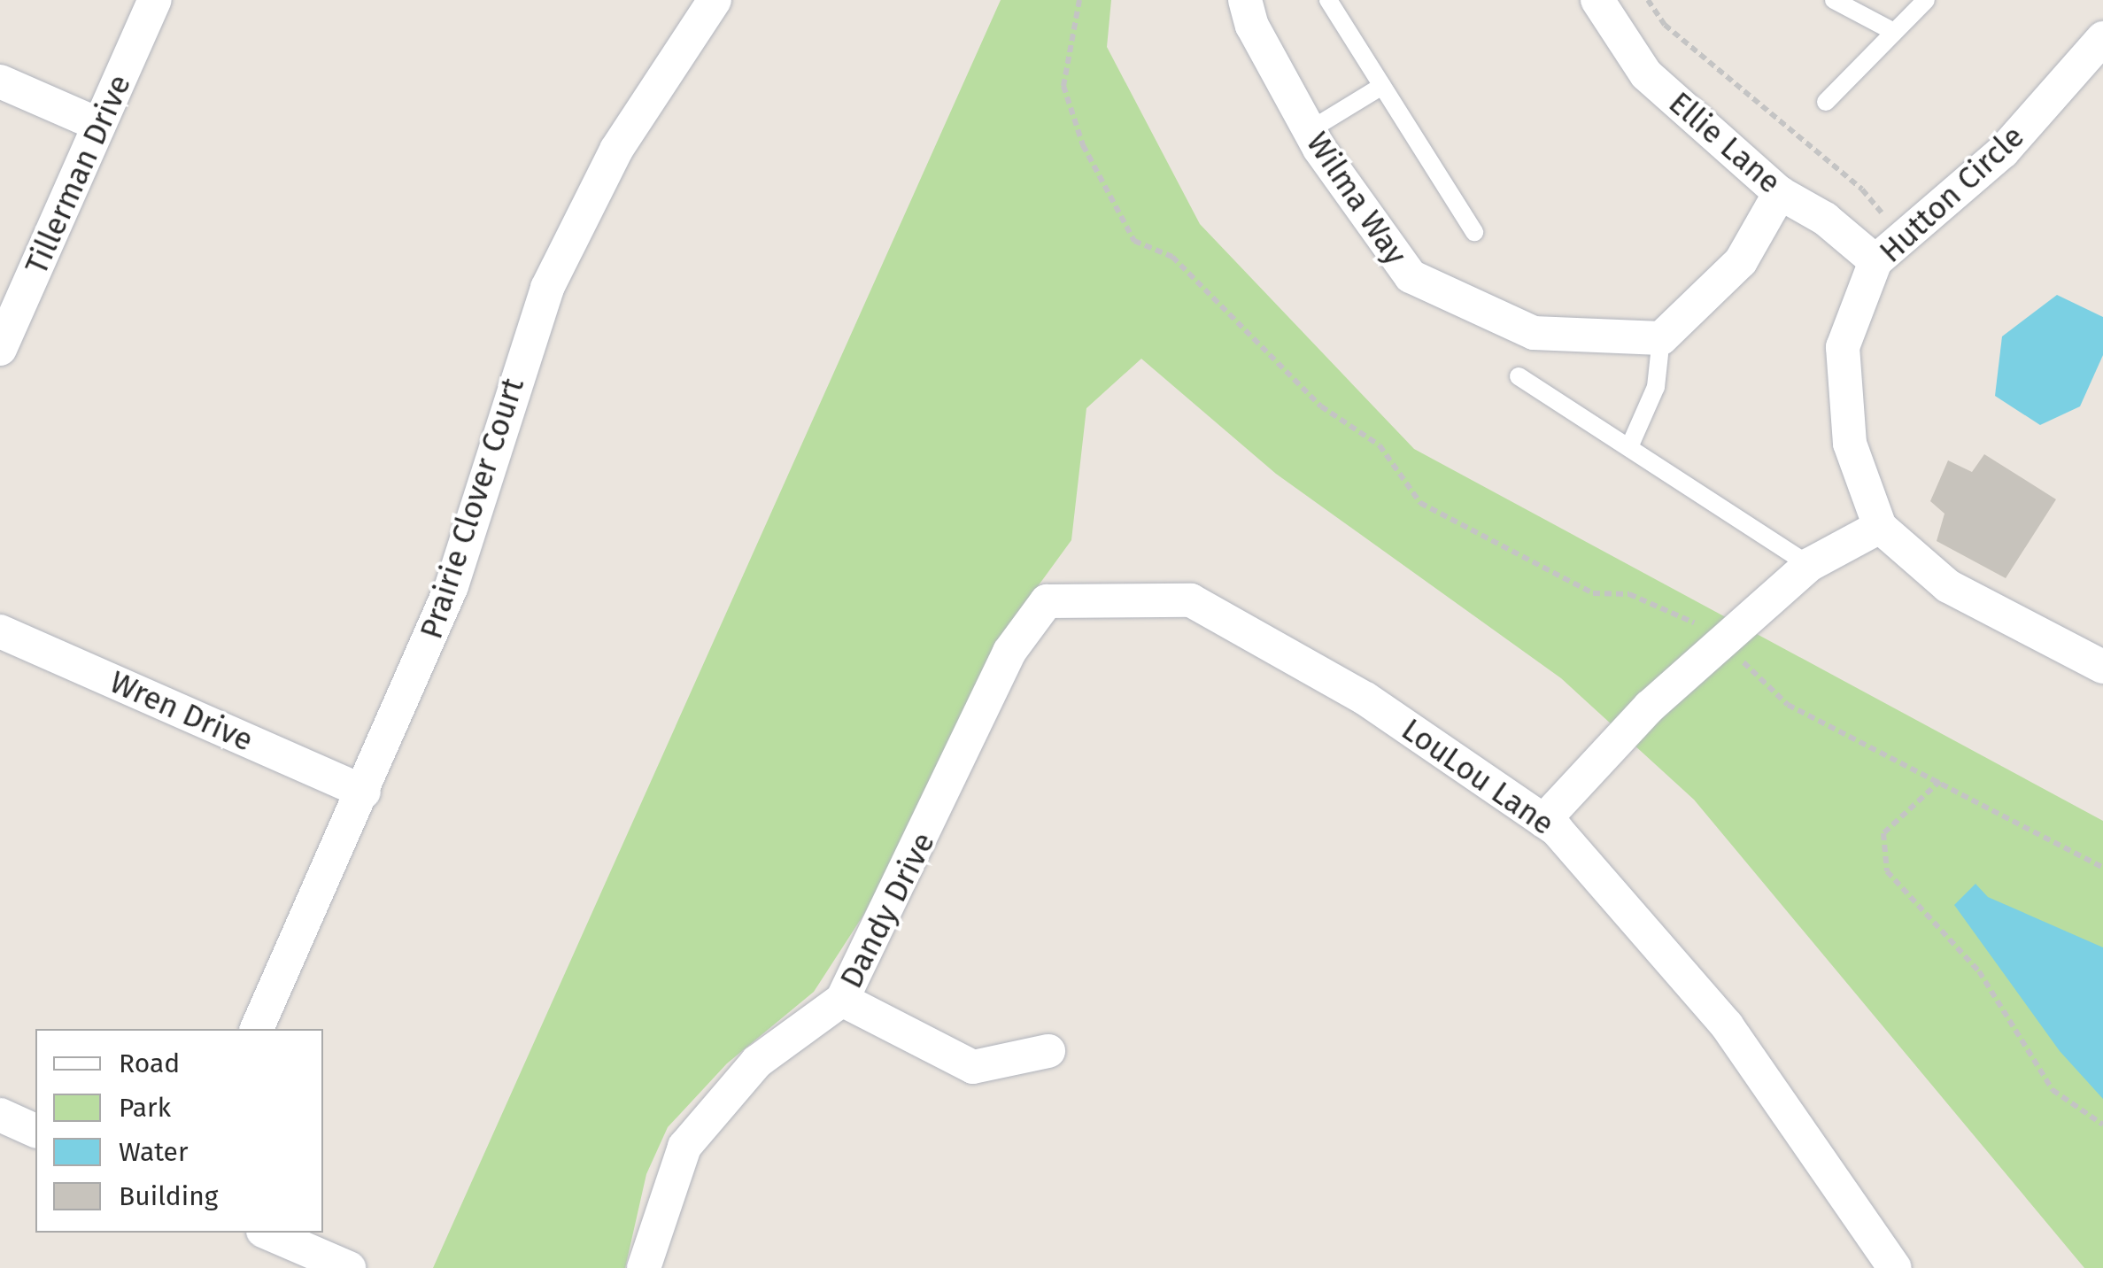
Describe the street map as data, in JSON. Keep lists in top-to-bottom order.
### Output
{
  "streets": {
    "street": [
      "Ellie Lane",
      "Tillerman Drive",
      "Hutton Circle",
      "Wilma Way",
      "Prairie Clover Court",
      "Wren Drive",
      "LouLou Lane",
      "Dandy Drive"
    ]
  },
  "crossings": [
    ["Ellie Lane", "Hutton Circle"],
    ["Prairie Clover Court", "Wren Drive"],
    ["LouLou Lane", "Dandy Drive"]
  ],
  "legend": [
    "Road",
    "Park",
    "Water",
    "Building"
  ]
}
